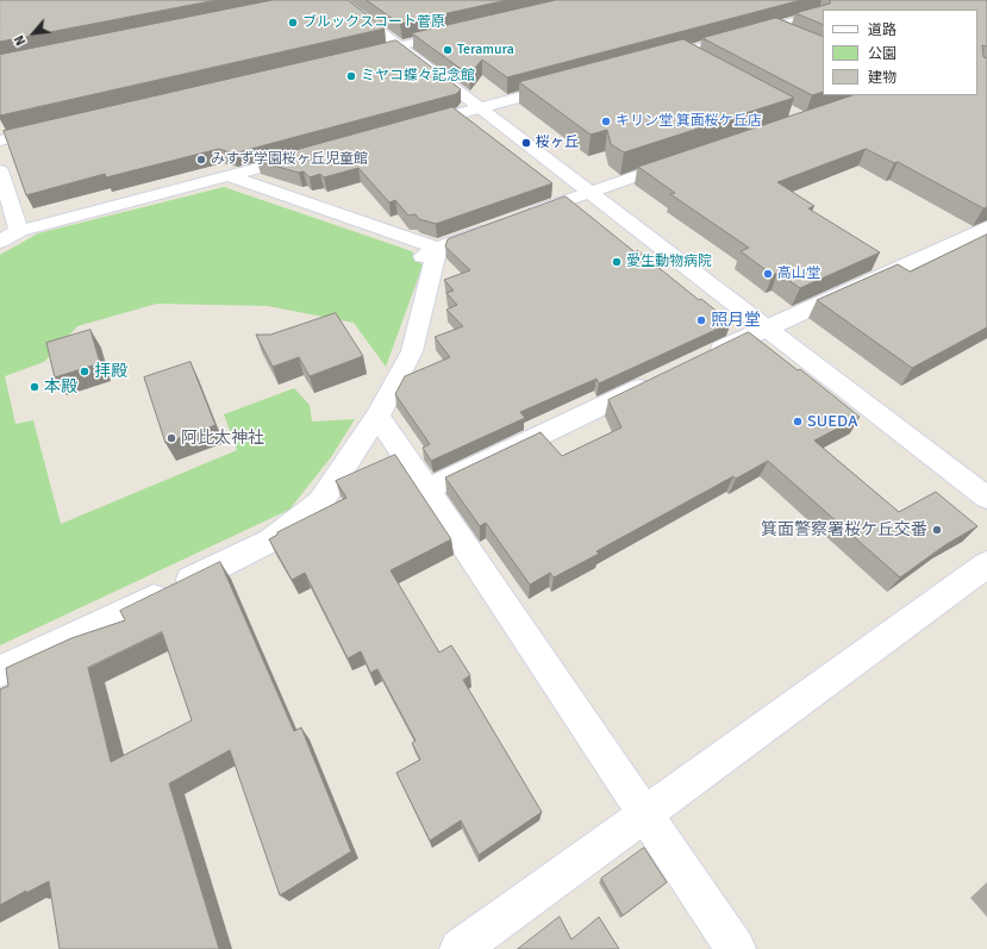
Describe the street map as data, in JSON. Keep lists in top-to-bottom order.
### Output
{
  "places": [
    "ブルックスコート菅原",
    "Teramura",
    "ミヤコ蝶々記念館",
    "キリン堂 箕面桜ケ丘店",
    "桜ヶ丘",
    "みすず学園桜ヶ丘児童館",
    "愛生動物病院",
    "高山堂",
    "照月堂",
    "拝殿",
    "本殿",
    "SUEDA",
    "阿比太神社",
    "箕面警察署桜ケ丘交番"
  ],
  "legend": ["道路", "公園", "建物"],
  "north": "bottom left"
}
